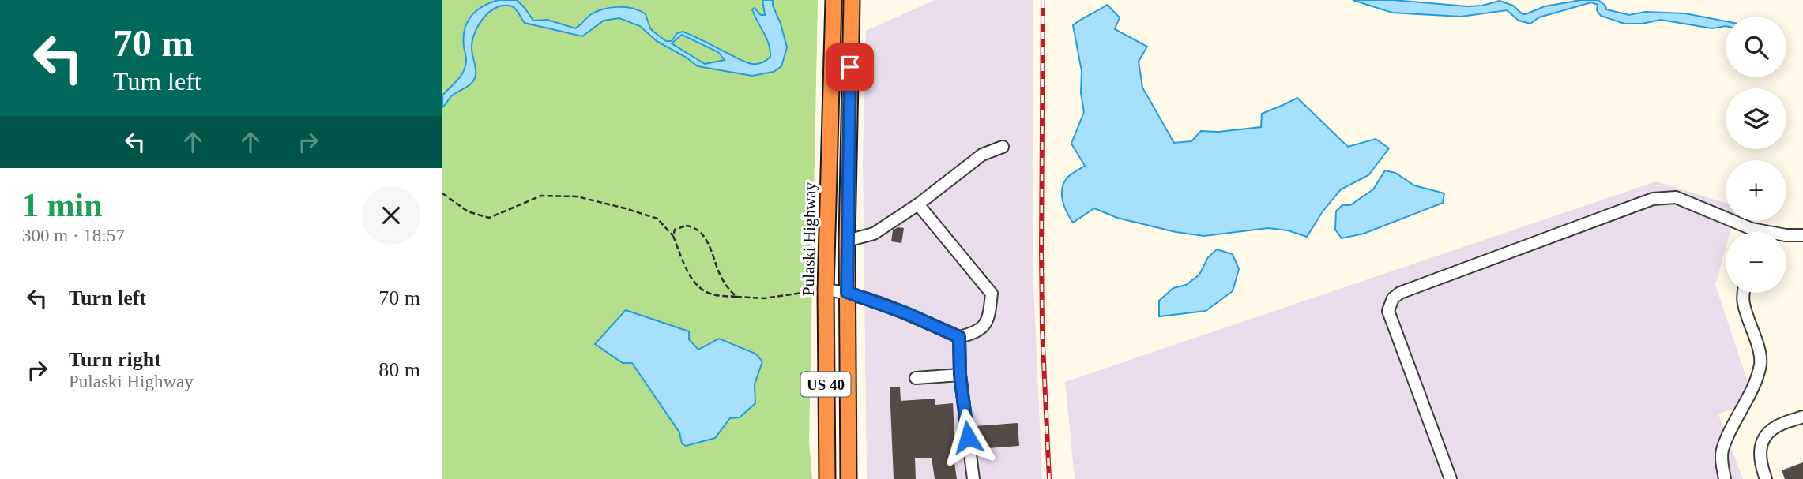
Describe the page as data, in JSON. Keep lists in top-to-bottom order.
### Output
{
  "streets": {
    "highway": ["Pulaski Highway", "US 40"]
  },
  "page": {
    "turn": ["70 m", "Turn left"],
    "map_buttons": ["+", "−"],
    "heading": ["1 min", "300 m · 18:57"],
    "list": [
      {
        "name": "Turn left",
        "value": "70 m"
      },
      {
        "name": "Turn right",
        "note": "Pulaski Highway",
        "value": "80 m"
      }
    ]
  }
}
